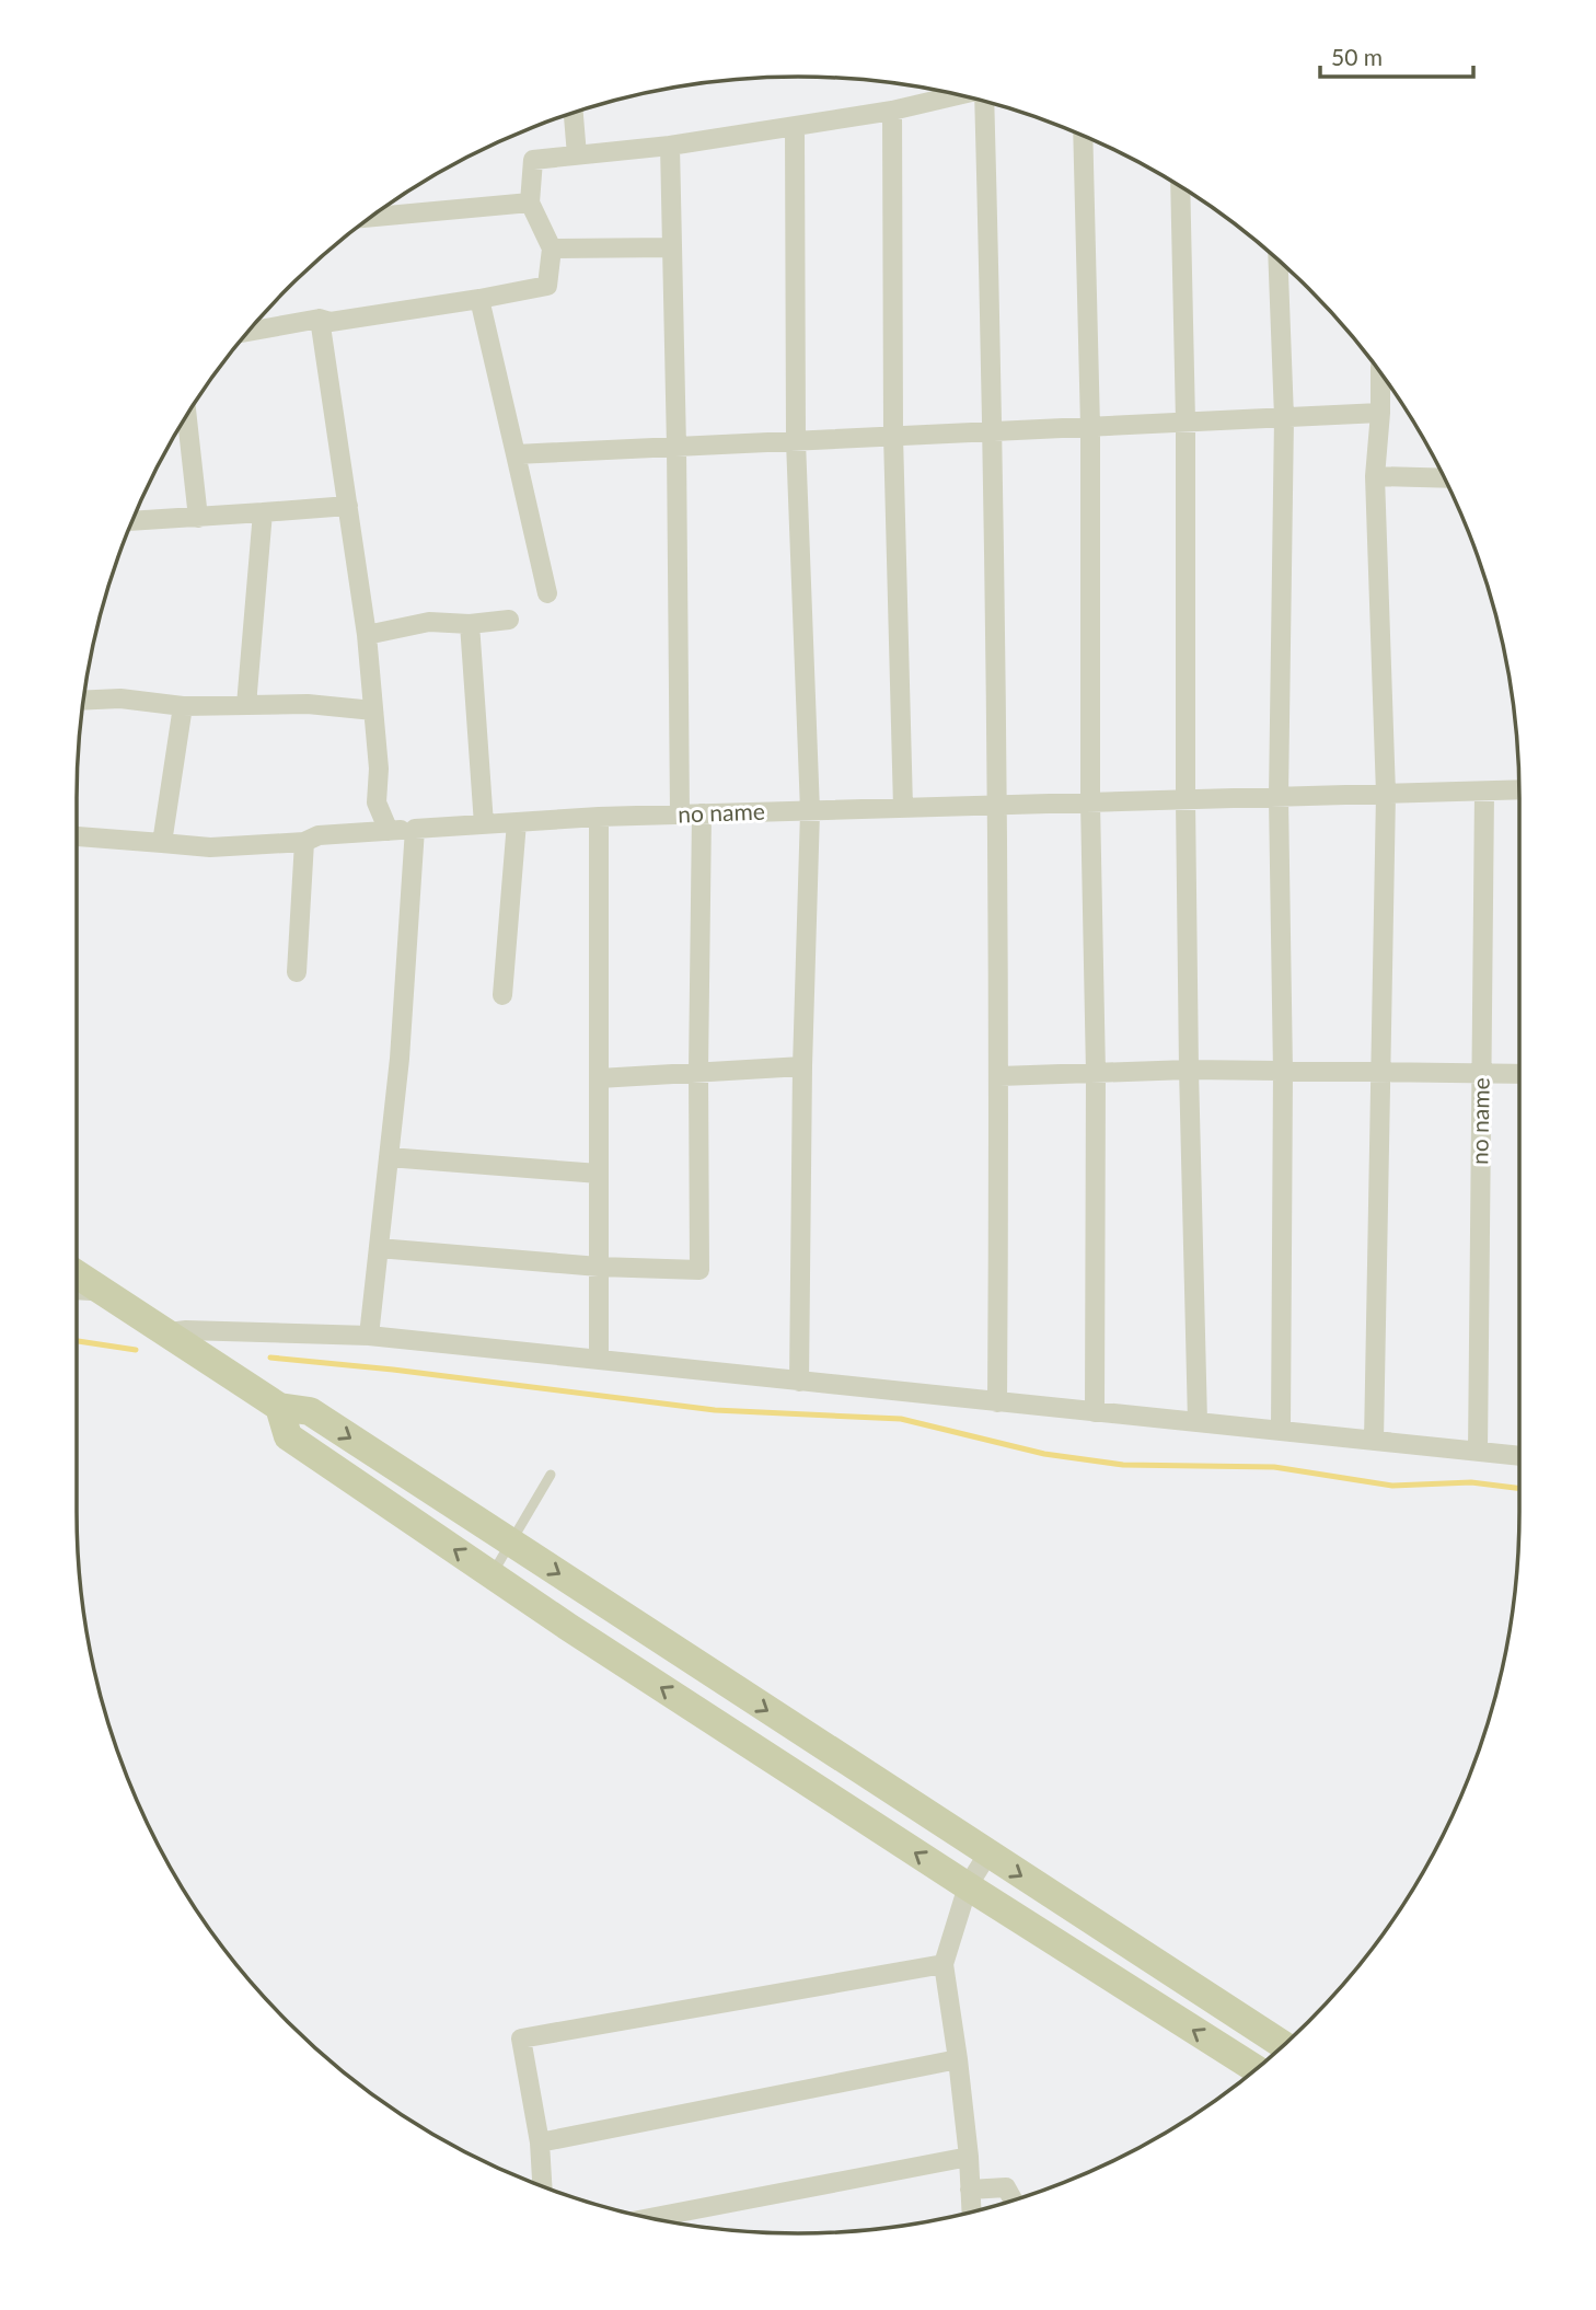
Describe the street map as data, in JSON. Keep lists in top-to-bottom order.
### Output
{
  "streets": {
    "street": ["no name"]
  },
  "scale_bar": "50 m"
}
